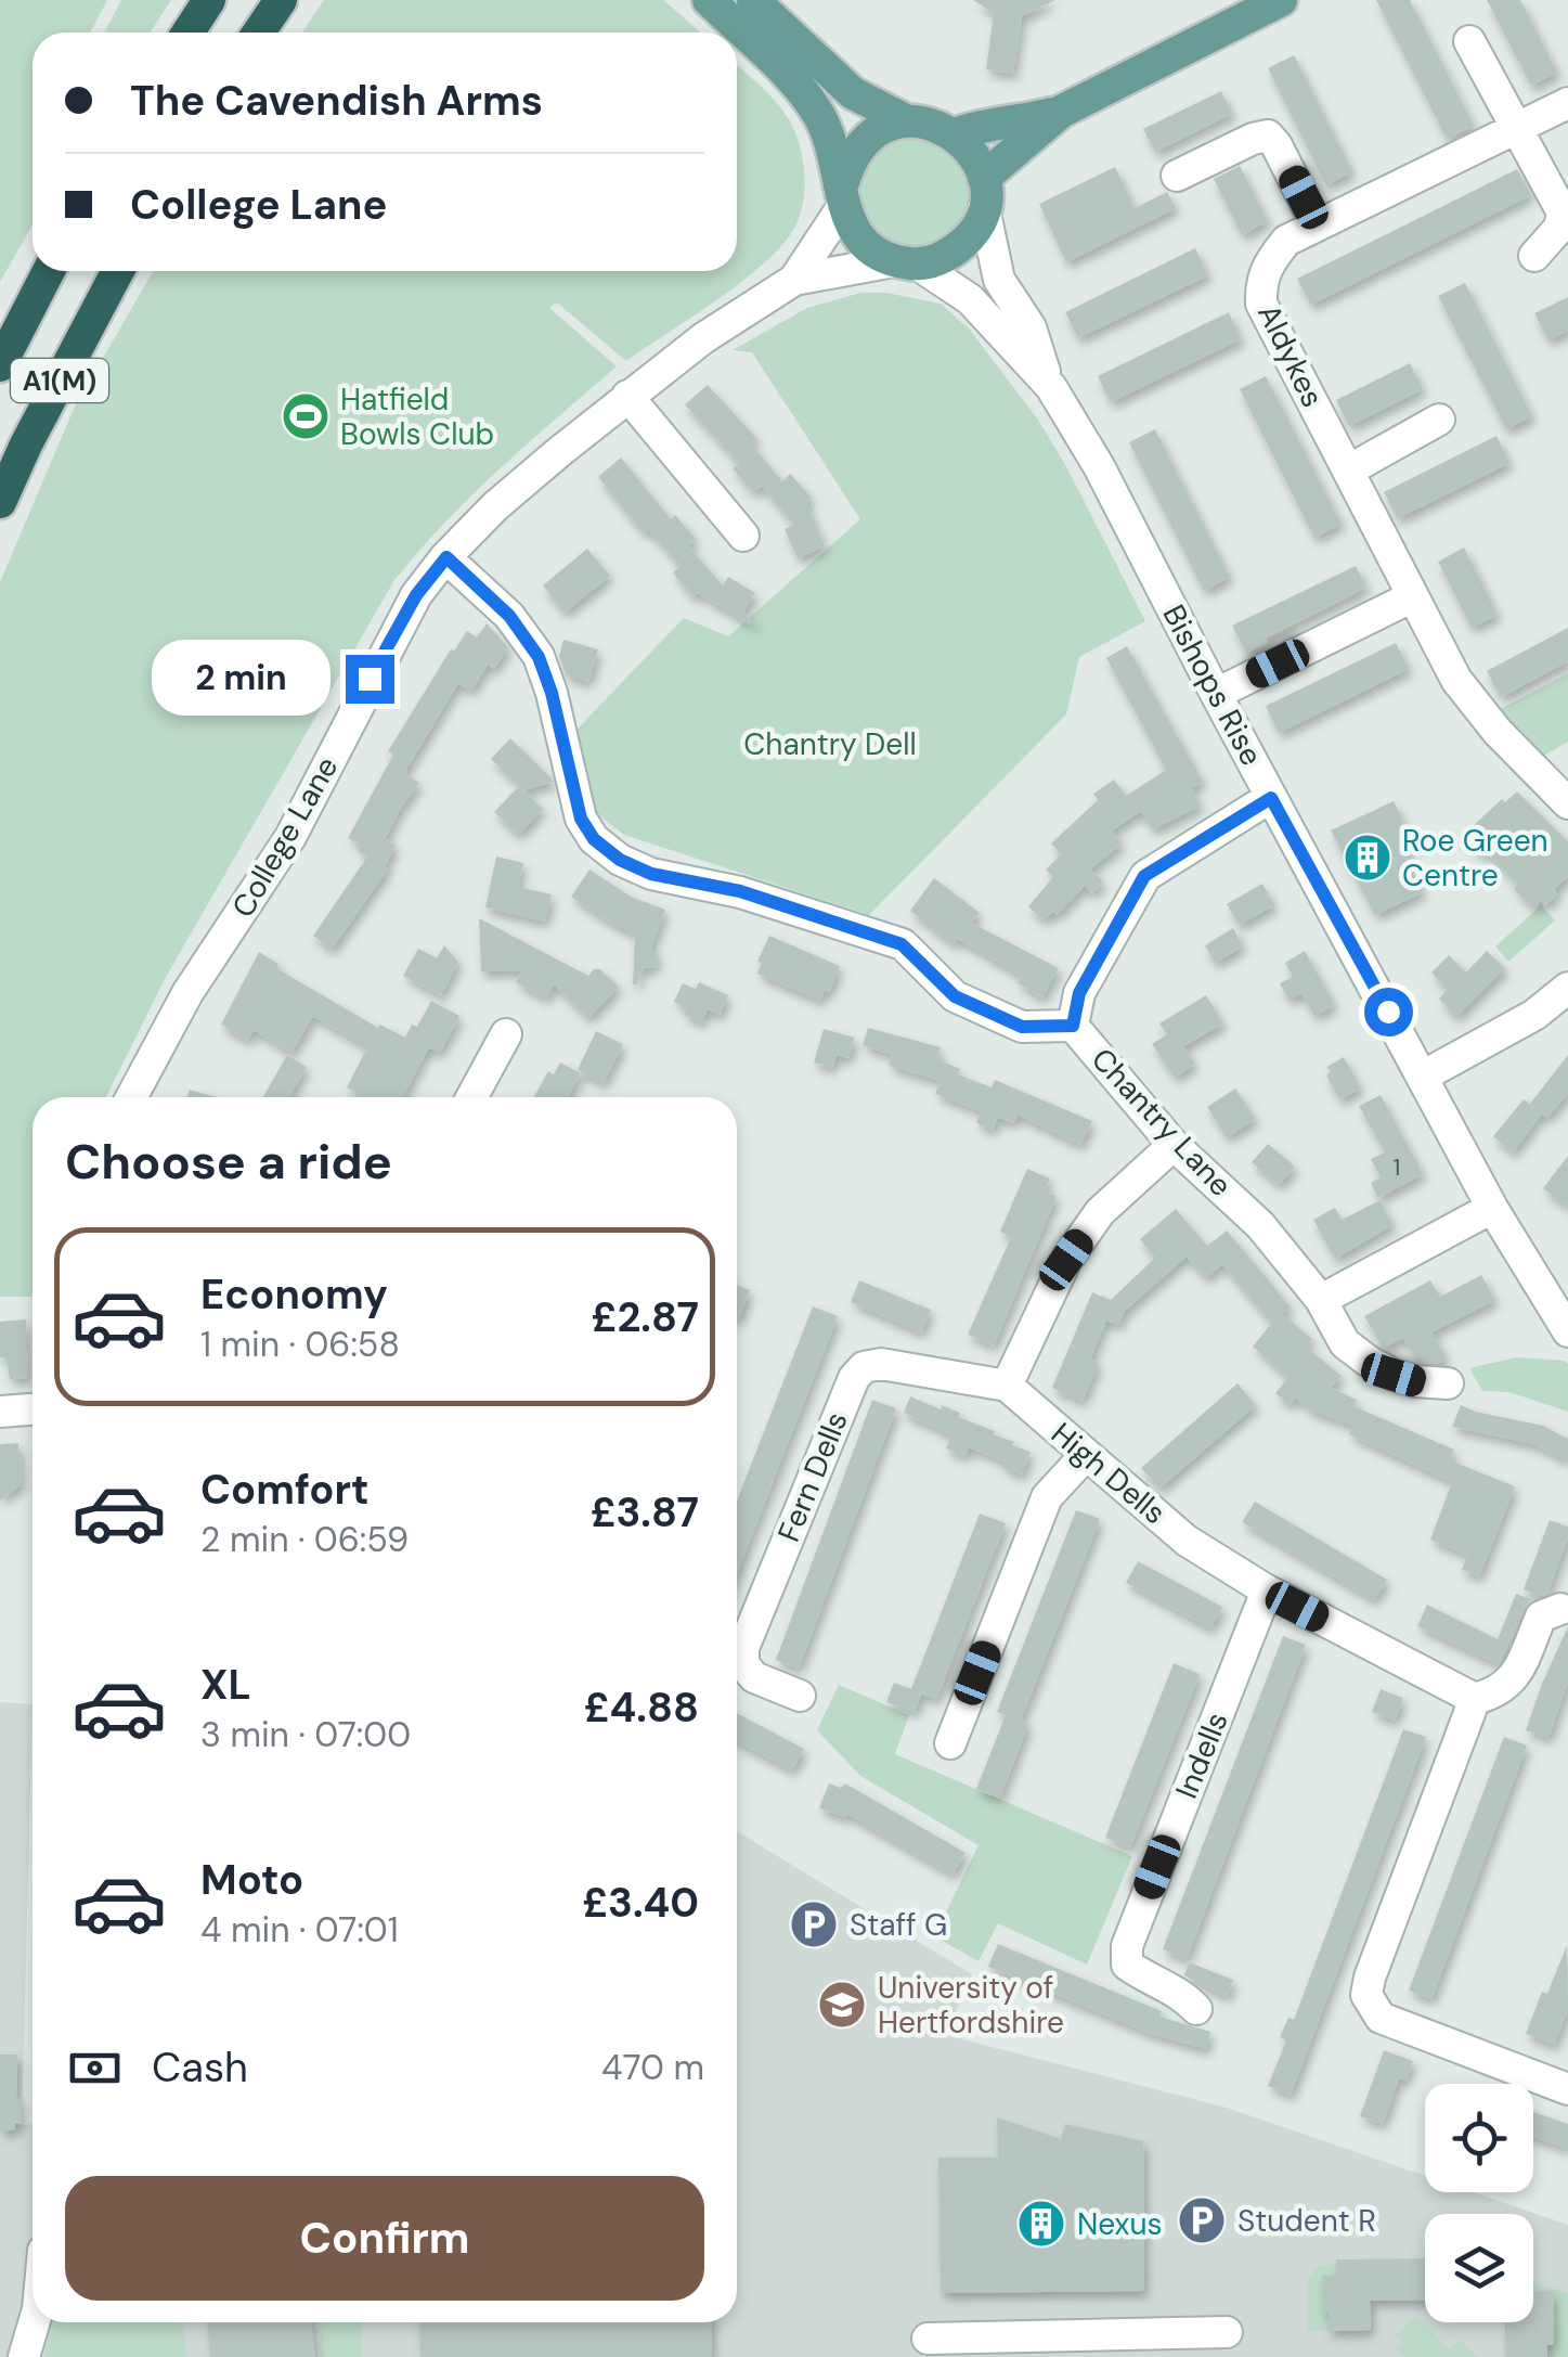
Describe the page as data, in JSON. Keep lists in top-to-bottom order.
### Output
{
  "streets": {
    "highway": ["A1(M)"],
    "street": [
      "Aldykes",
      "Bishops Rise",
      "College Lane",
      "Chantry Lane",
      "High Dells",
      "Fern Dells",
      "Indells"
    ]
  },
  "crossings": [
    ["Bishops Rise", "College Lane"],
    ["College Lane", "Chantry Lane"],
    ["High Dells", "Fern Dells"],
    ["High Dells", "Indells"]
  ],
  "parks": ["Chantry Dell"],
  "places": {
    "sports": ["Hatfield Bowls Club"],
    "building": ["Roe Green Centre", "Nexus"],
    "parking": ["Staff G", "Student R"],
    "school or university": ["University of Hertfordshire"]
  },
  "house_numbers": ["1"],
  "page": {
    "banner": ["The Cavendish Arms", "College Lane"],
    "bubble": "2 min",
    "heading": "Choose a ride",
    "list": [
      {
        "name": "Economy",
        "note": "1 min · 06:58",
        "value": "£2.87"
      },
      {
        "name": "Comfort",
        "note": "2 min · 06:59",
        "value": "£3.87"
      },
      {
        "name": "XL",
        "note": "3 min · 07:00",
        "value": "£4.88"
      },
      {
        "name": "Moto",
        "note": "4 min · 07:01",
        "value": "£3.40"
      }
    ],
    "pay": ["Cash", "470 m"],
    "buttons": "Confirm"
  }
}
